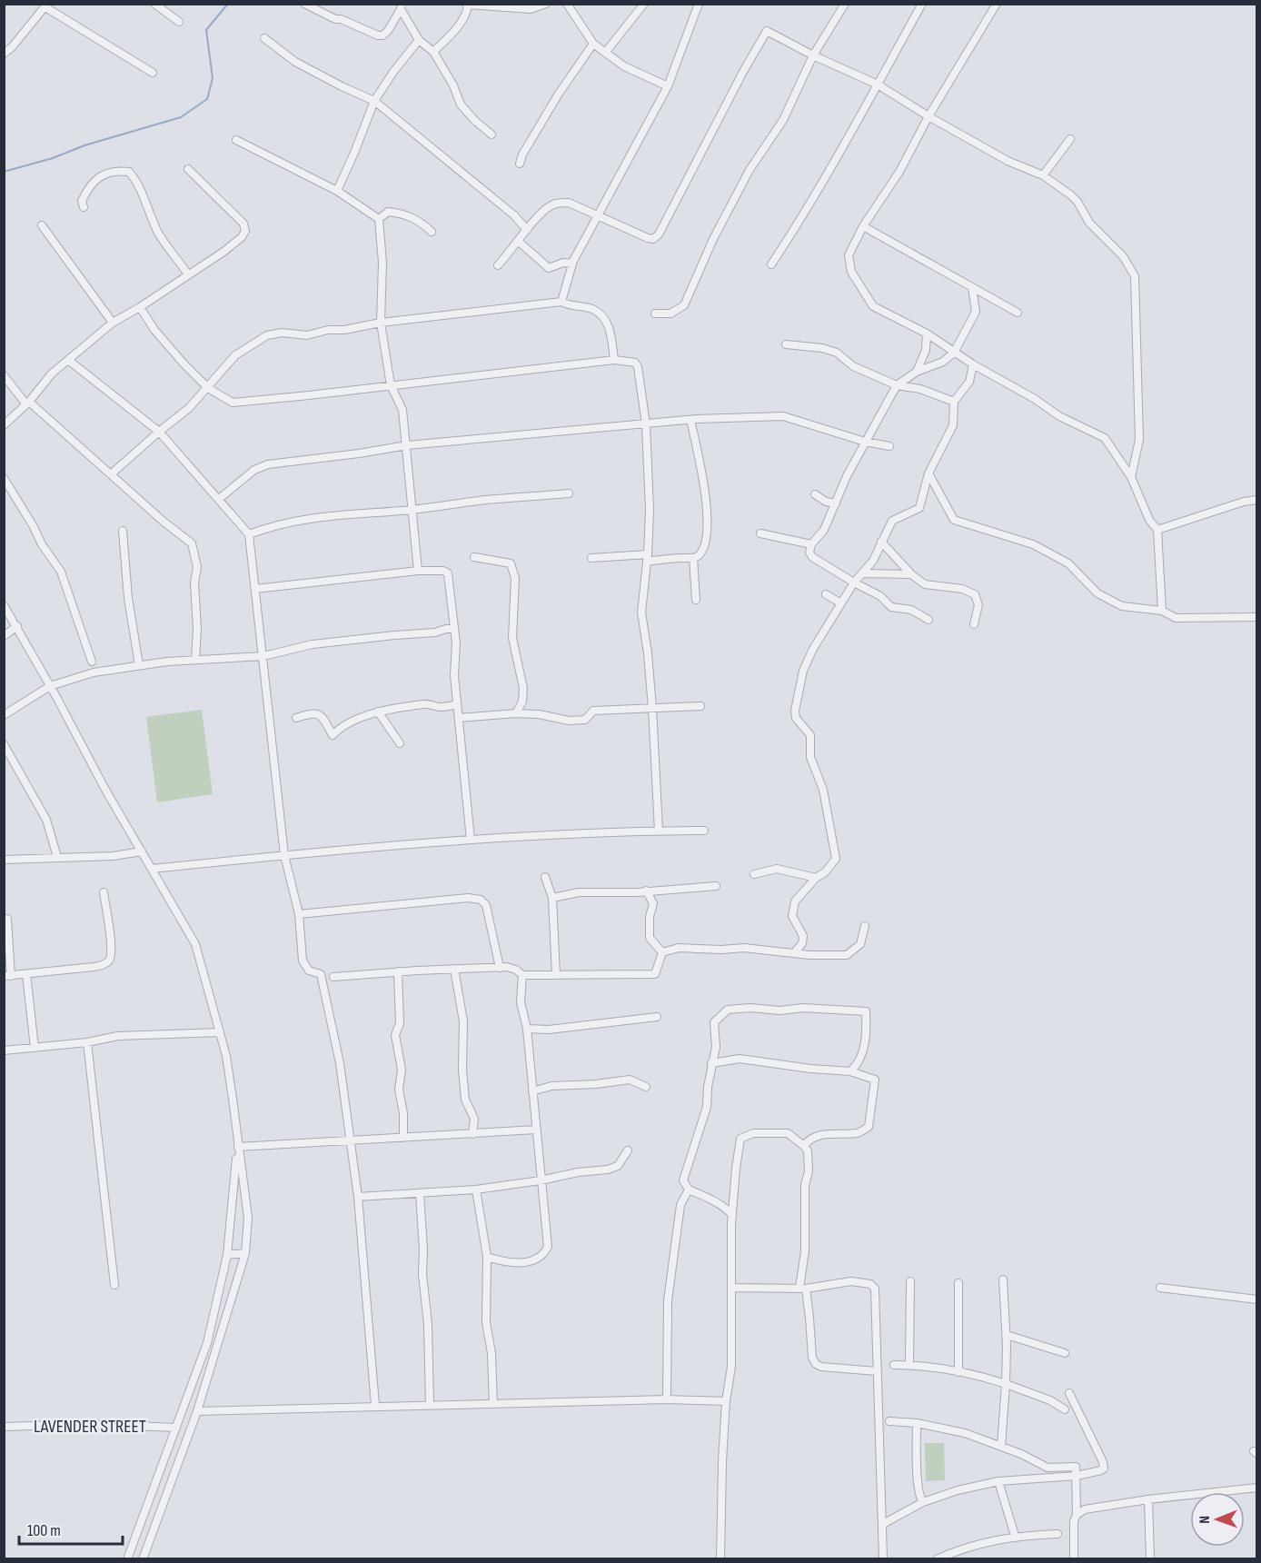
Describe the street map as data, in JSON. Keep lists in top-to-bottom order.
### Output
{
  "streets": {
    "street": ["LAVENDER STREET"]
  },
  "scale_bar": "100 m",
  "north": "left"
}
